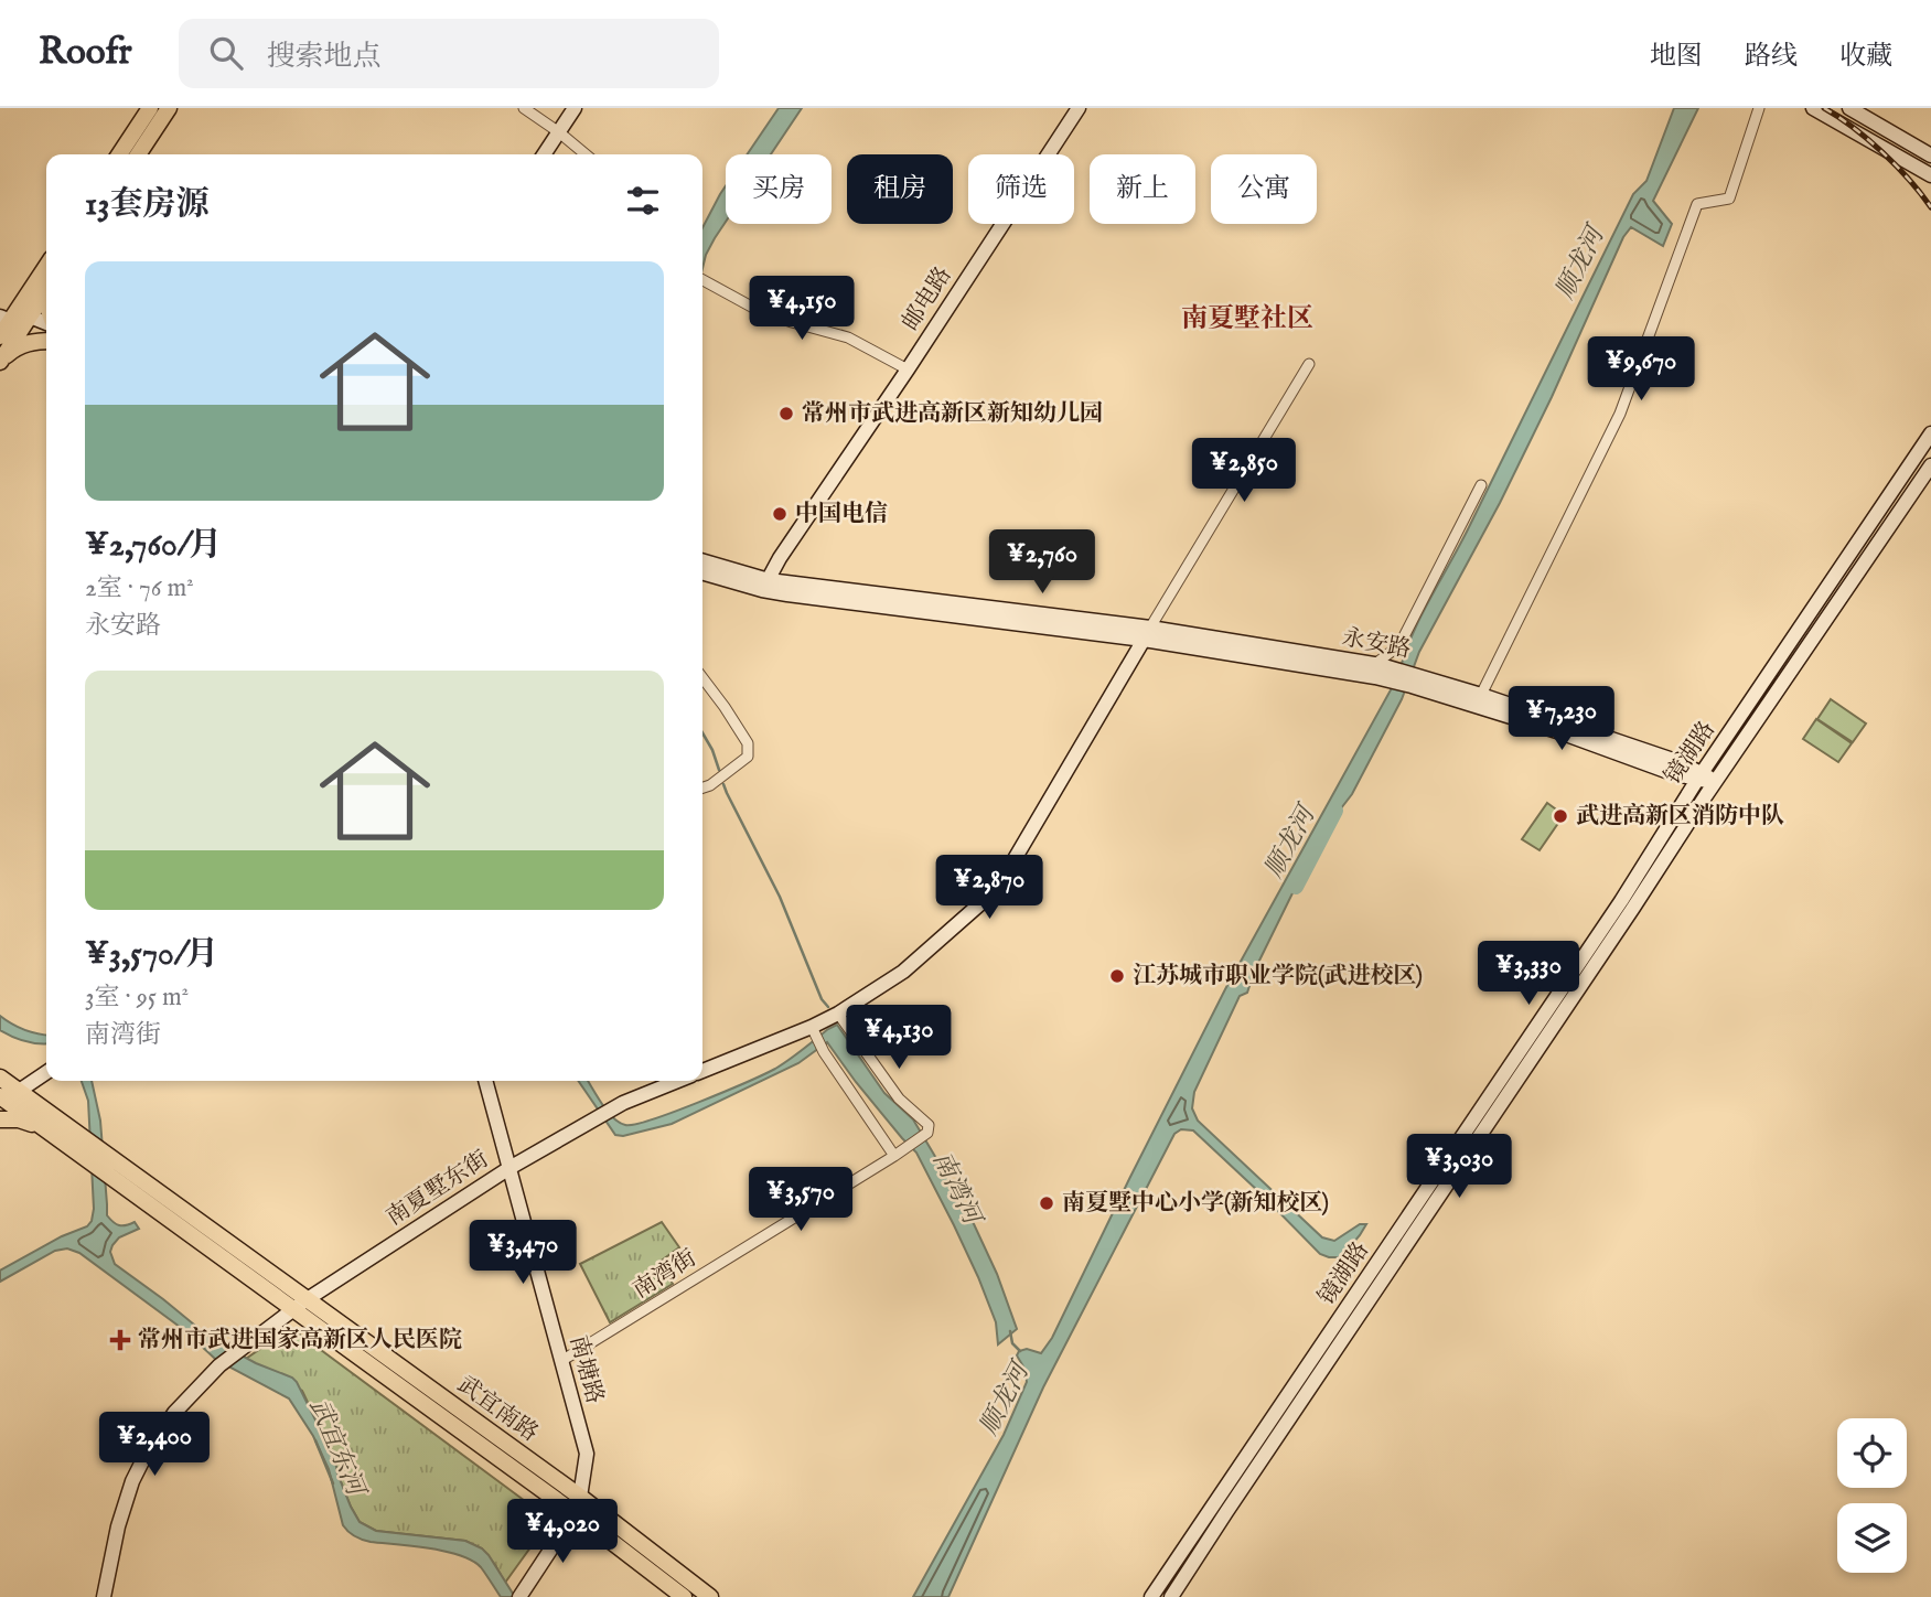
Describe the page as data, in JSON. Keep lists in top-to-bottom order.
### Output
{
  "streets": {
    "main road": ["武宜南路"],
    "street": [
      "邮电路",
      "永安路",
      "镜湖路",
      "南夏墅东街",
      "南湾街",
      "南塘路"
    ]
  },
  "crossings": [
    ["邮电路", "永安路"],
    ["永安路", "镜湖路"],
    ["永安路", "南夏墅东街"],
    ["南夏墅东街", "南湾街"],
    ["南夏墅东街", "南塘路"],
    ["南夏墅东街", "武宜南路"],
    ["南湾街", "南塘路"],
    ["南塘路", "武宜南路"]
  ],
  "districts": ["南夏墅社区"],
  "water": ["顺龙河", "南湾河", "武宜东河"],
  "places": {
    "other": [
      "常州市武进高新区新知幼儿园",
      "中国电信",
      "武进高新区消防中队",
      "江苏城市职业学院(武进校区)",
      "南夏墅中心小学(新知校区)"
    ],
    "health": ["常州市武进国家高新区人民医院"]
  },
  "page": {
    "header": "Roofr",
    "search": "搜索地点",
    "nav": ["地图", "路线", "收藏"],
    "chip": [
      "买房",
      "租房",
      "筛选",
      "新上",
      "公寓"
    ],
    "heading": "13套房源",
    "list": [
      {
        "name": "¥2,760/月",
        "note": "2室 · 76 m² · 永安路"
      },
      {
        "name": "¥3,570/月",
        "note": "3室 · 95 m² · 南湾街"
      }
    ],
    "price": [
      "¥4,150",
      "¥9,670",
      "¥2,850",
      "¥2,760",
      "¥7,230",
      "¥2,870",
      "¥3,330",
      "¥4,130",
      "¥3,030",
      "¥3,570",
      "¥3,470",
      "¥2,400",
      "¥4,020"
    ]
  }
}
